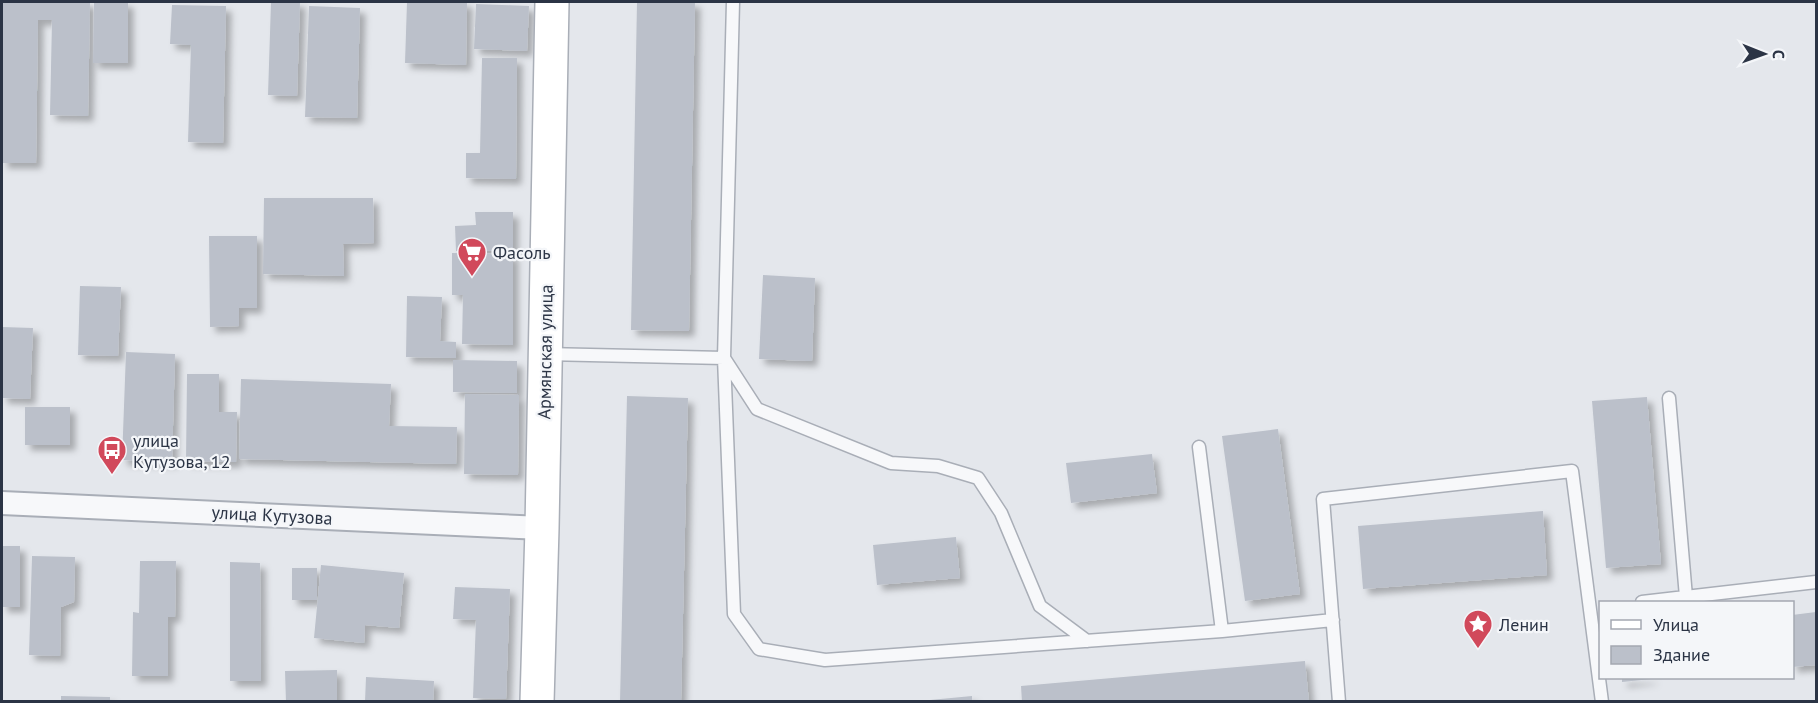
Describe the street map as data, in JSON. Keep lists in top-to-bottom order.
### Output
{
  "streets": {
    "main road": ["Армянская улица"],
    "street": ["улица Кутузова"]
  },
  "crossings": [
    ["Армянская улица", "улица Кутузова"]
  ],
  "places": {
    "supermarket": ["Фасоль"],
    "bus stop": ["улица Кутузова, 12"],
    "place": ["Ленин"]
  },
  "legend": ["Улица", "Здание"],
  "north": "right"
}
